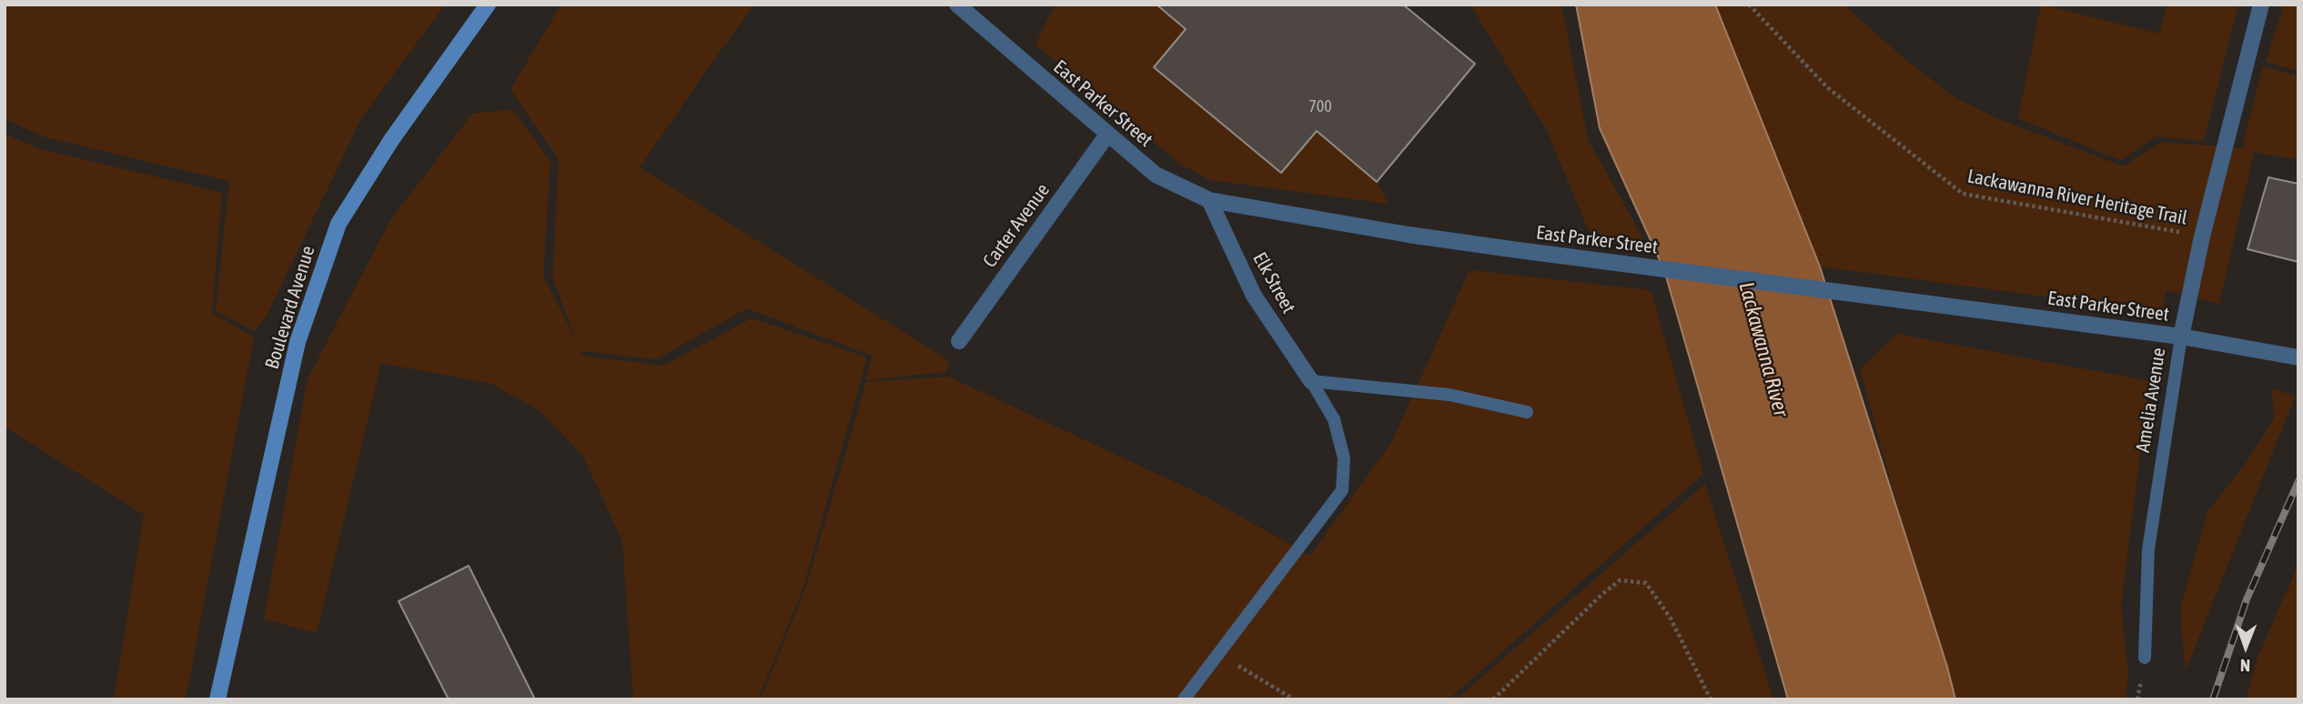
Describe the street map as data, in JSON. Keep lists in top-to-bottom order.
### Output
{
  "streets": {
    "street": [
      "East Parker Street",
      "Carter Avenue",
      "Elk Street",
      "Boulevard Avenue",
      "Amelia Avenue"
    ],
    "path": ["Lackawanna River Heritage Trail"]
  },
  "crossings": [
    ["East Parker Street", "Carter Avenue"],
    ["East Parker Street", "Elk Street"],
    ["East Parker Street", "Amelia Avenue"],
    ["Lackawanna River Heritage Trail", "Amelia Avenue"]
  ],
  "water": ["Lackawanna River"],
  "house_numbers": ["700"],
  "north": "bottom"
}
